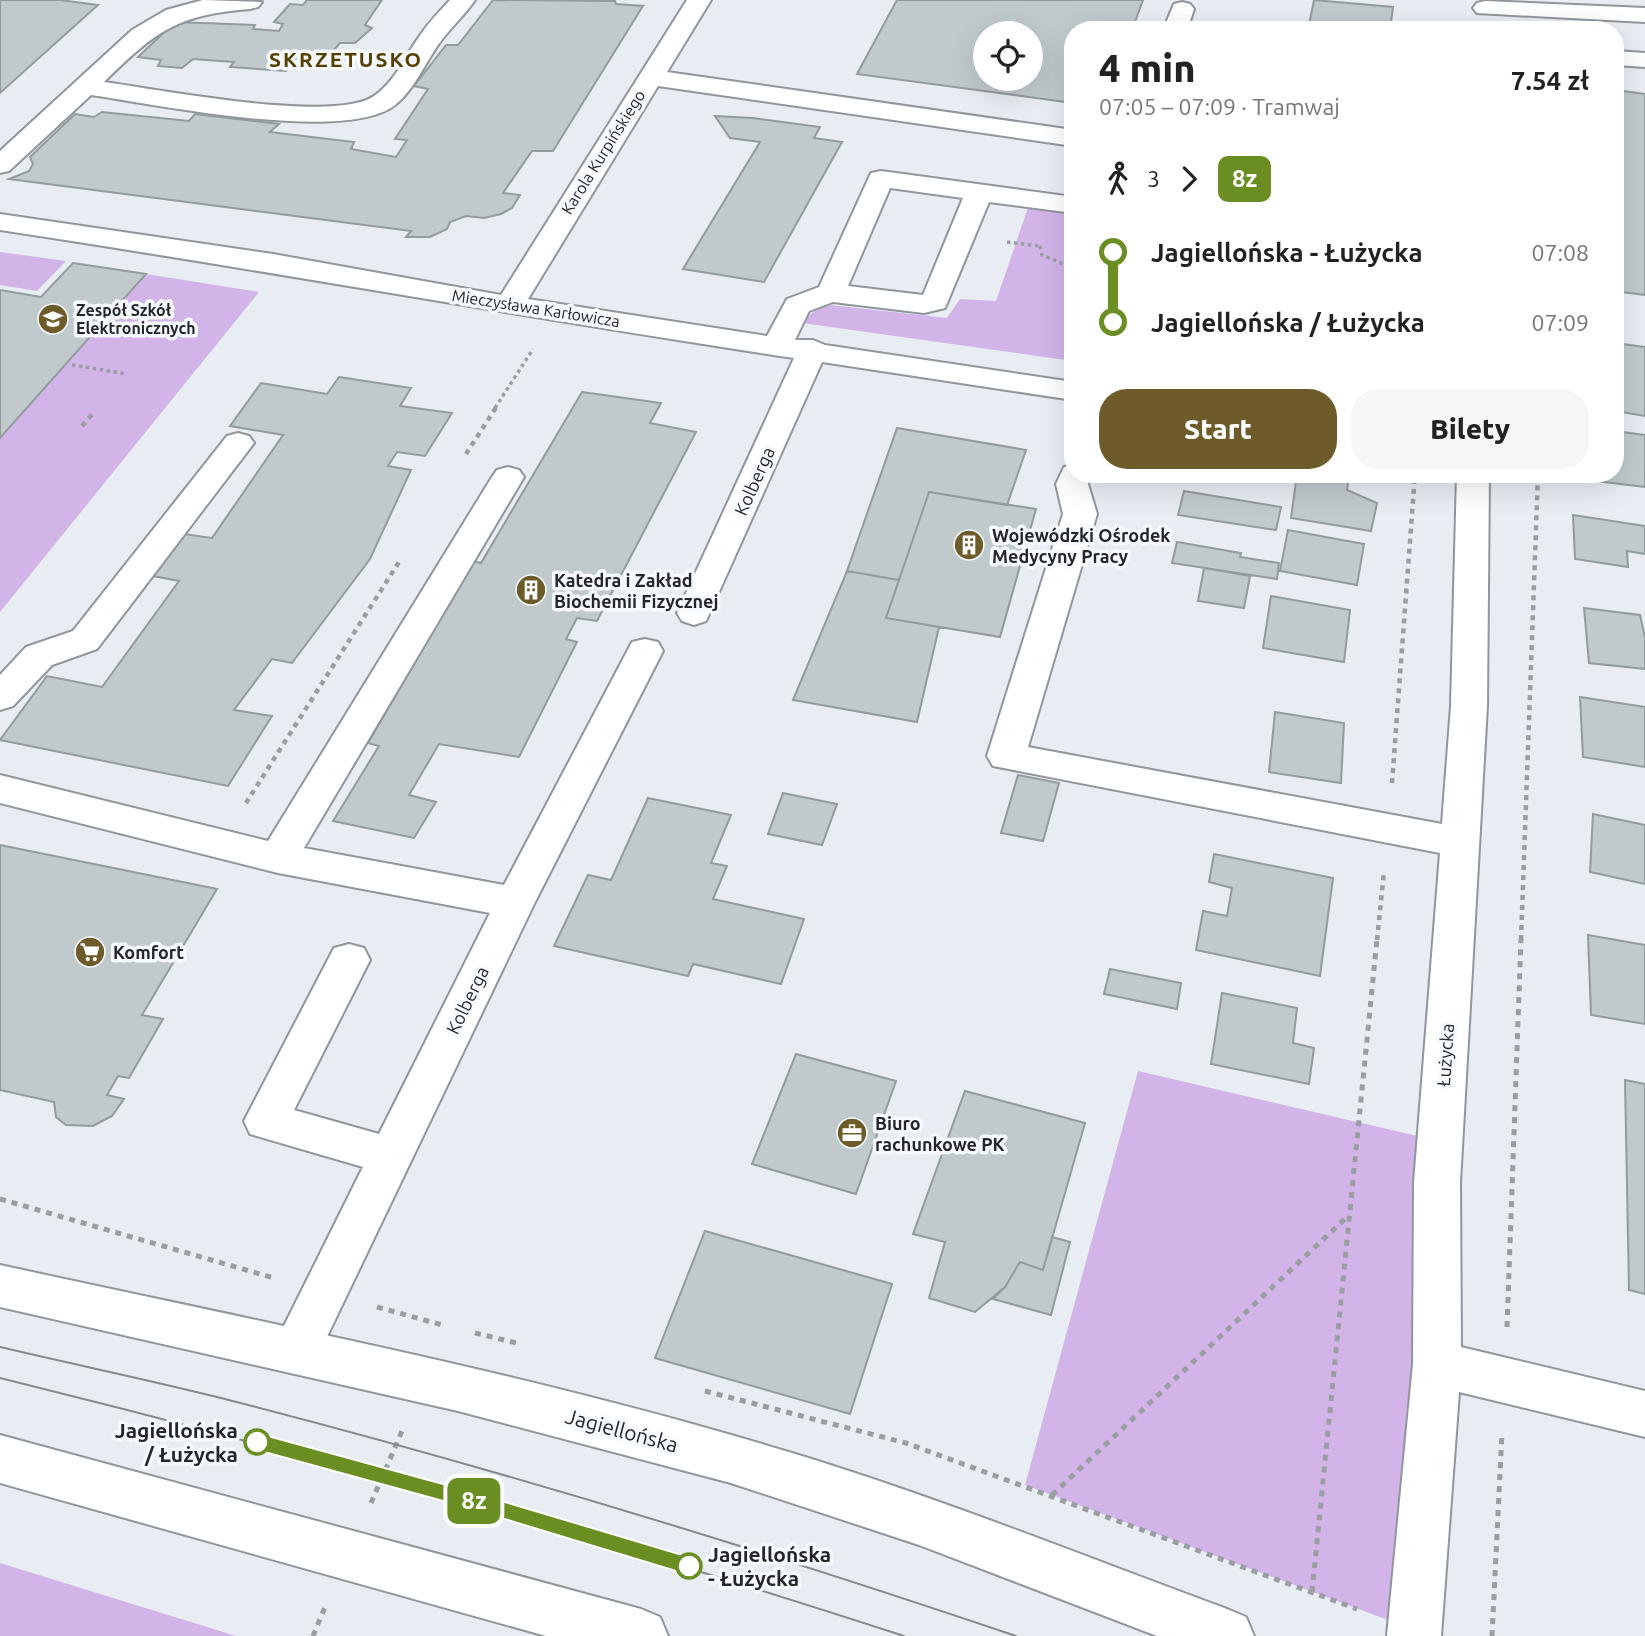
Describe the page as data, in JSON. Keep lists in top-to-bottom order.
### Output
{
  "streets": {
    "street": [
      "Karola Kurpińskiego",
      "Mieczysława Karłowicza",
      "Kolberga",
      "Łużycka",
      "Jagiellońska"
    ]
  },
  "crossings": [
    ["Karola Kurpińskiego", "Mieczysława Karłowicza"],
    ["Mieczysława Karłowicza", "Kolberga"],
    ["Kolberga", "Jagiellońska"]
  ],
  "districts": ["SKRZETUSKO"],
  "places": {
    "school or university": ["Zespół Szkół Elektronicznych"],
    "building": ["Wojewódzki Ośrodek Medycyny Pracy", "Katedra i Zakład Biochemii Fizycznej"],
    "supermarket": ["Komfort"],
    "office": ["Biuro rachunkowe PK"],
    "other": ["Jagiellońska / Łużycka", "Jagiellońska - Łużycka"]
  },
  "lines": ["tram line 8z"],
  "page": {
    "on_map": "8z",
    "heading": ["4 min", "07:05 – 07:09 · Tramwaj", "7.54 zł"],
    "legs": ["3", "8z"],
    "list": [
      {
        "name": "Jagiellońska - Łużycka",
        "value": "07:08"
      },
      {
        "name": "Jagiellońska / Łużycka",
        "value": "07:09"
      }
    ],
    "buttons": ["Start", "Bilety"]
  }
}
